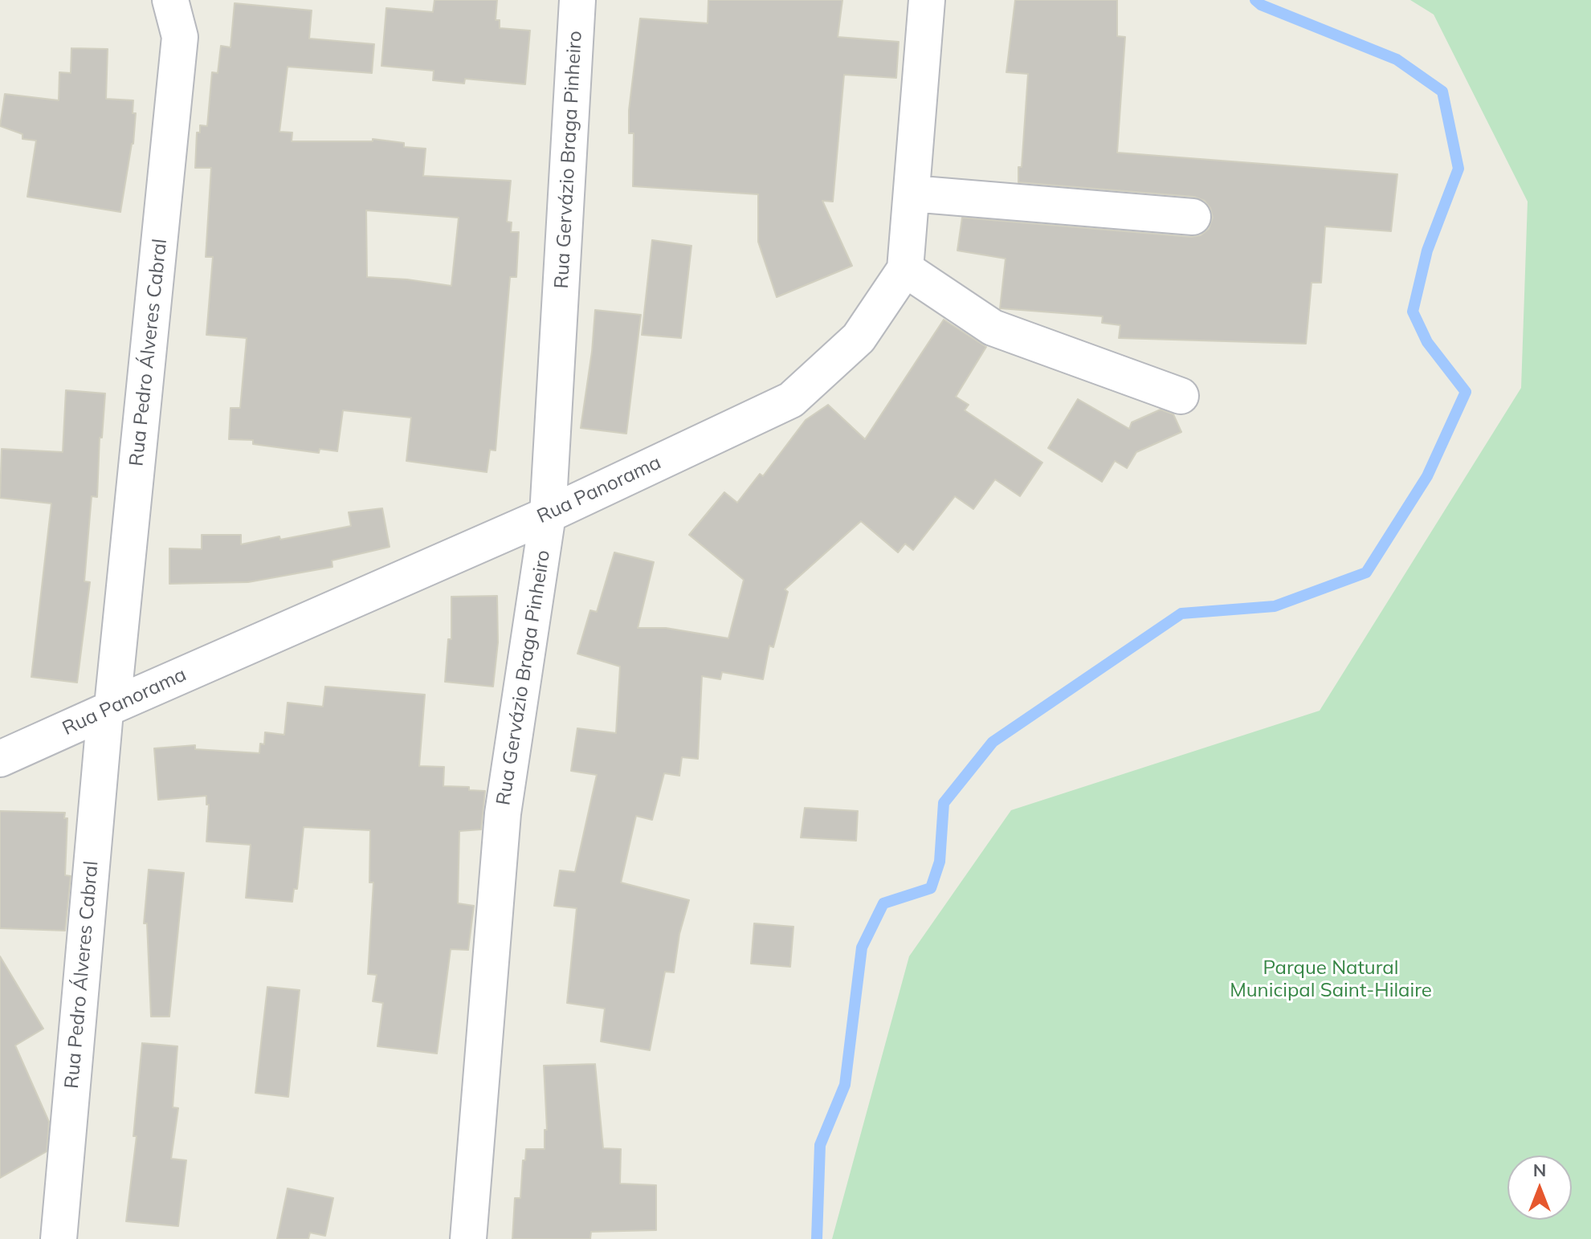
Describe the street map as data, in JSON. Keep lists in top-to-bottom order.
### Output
{
  "streets": {
    "street": ["Rua Gervázio Braga Pinheiro", "Rua Pedro Álveres Cabral", "Rua Panorama"]
  },
  "crossings": [
    ["Rua Gervázio Braga Pinheiro", "Rua Panorama"],
    ["Rua Pedro Álveres Cabral", "Rua Panorama"]
  ],
  "parks": ["Parque Natural Municipal Saint-Hilaire"],
  "north": "top"
}
